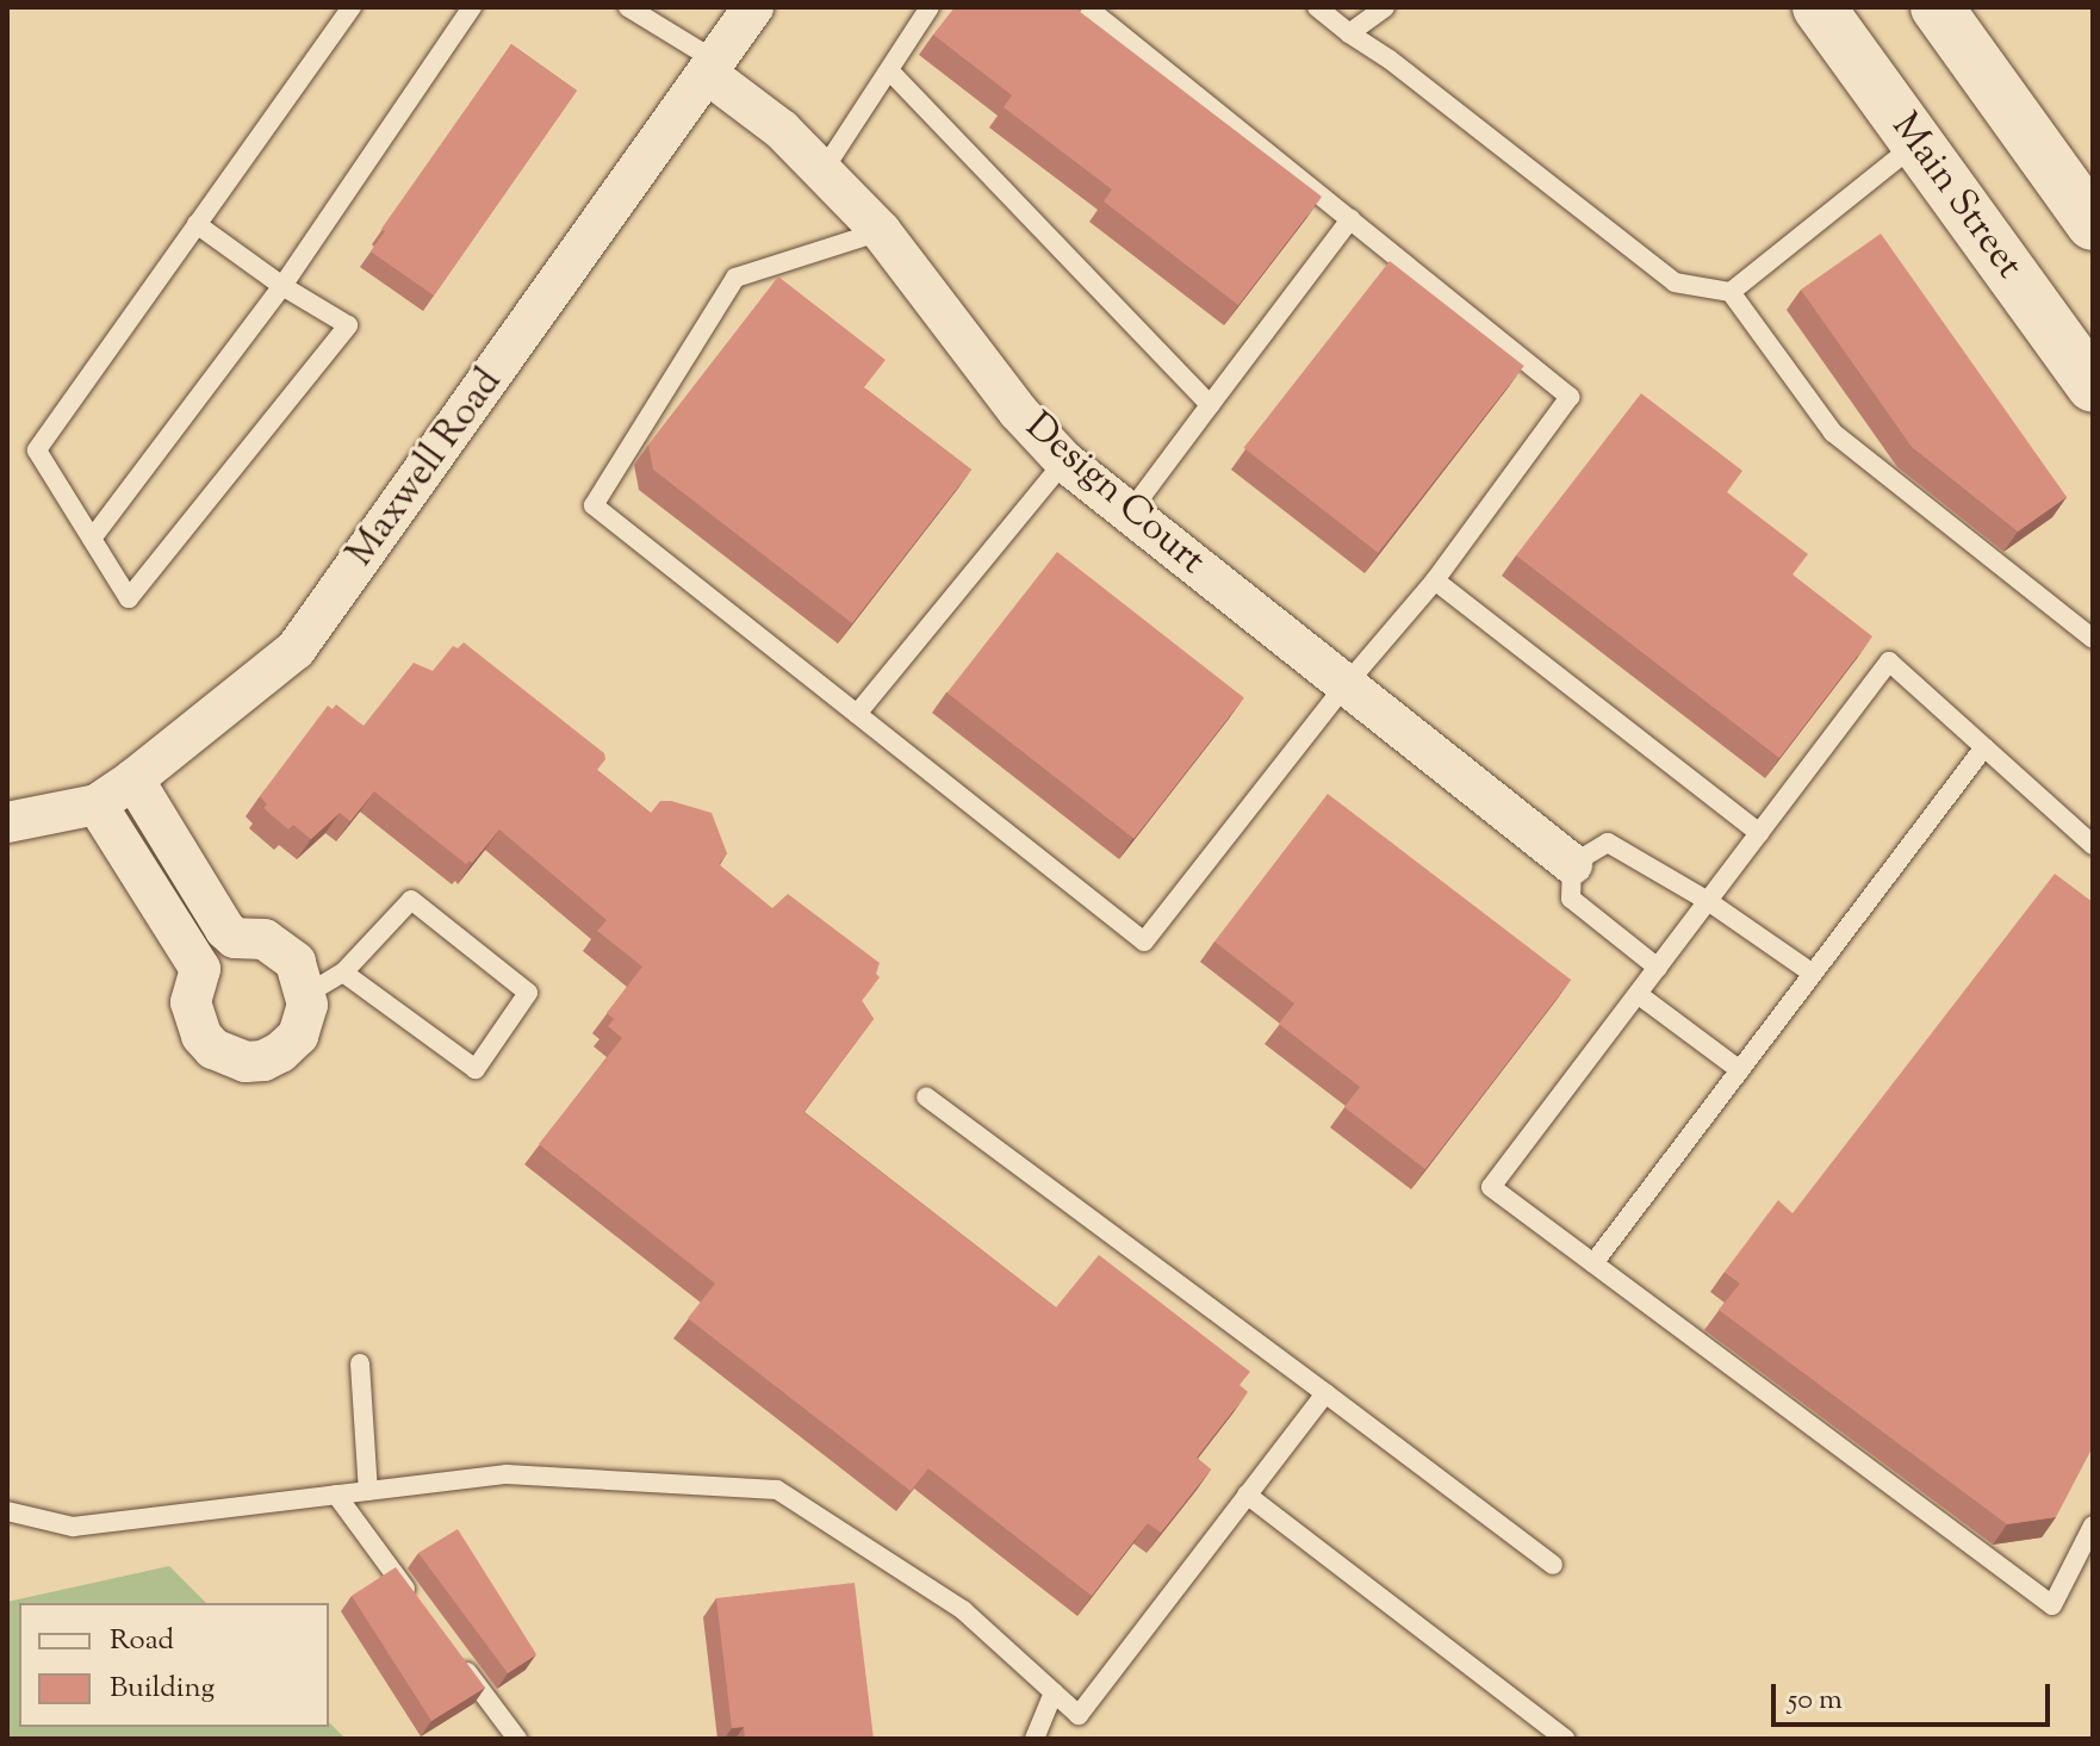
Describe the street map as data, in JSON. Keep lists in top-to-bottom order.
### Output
{
  "streets": {
    "main road": ["Main Street"],
    "street": ["Maxwell Road", "Design Court"]
  },
  "crossings": [
    ["Maxwell Road", "Design Court"]
  ],
  "legend": ["Road", "Building"],
  "scale_bar": "50 m"
}
